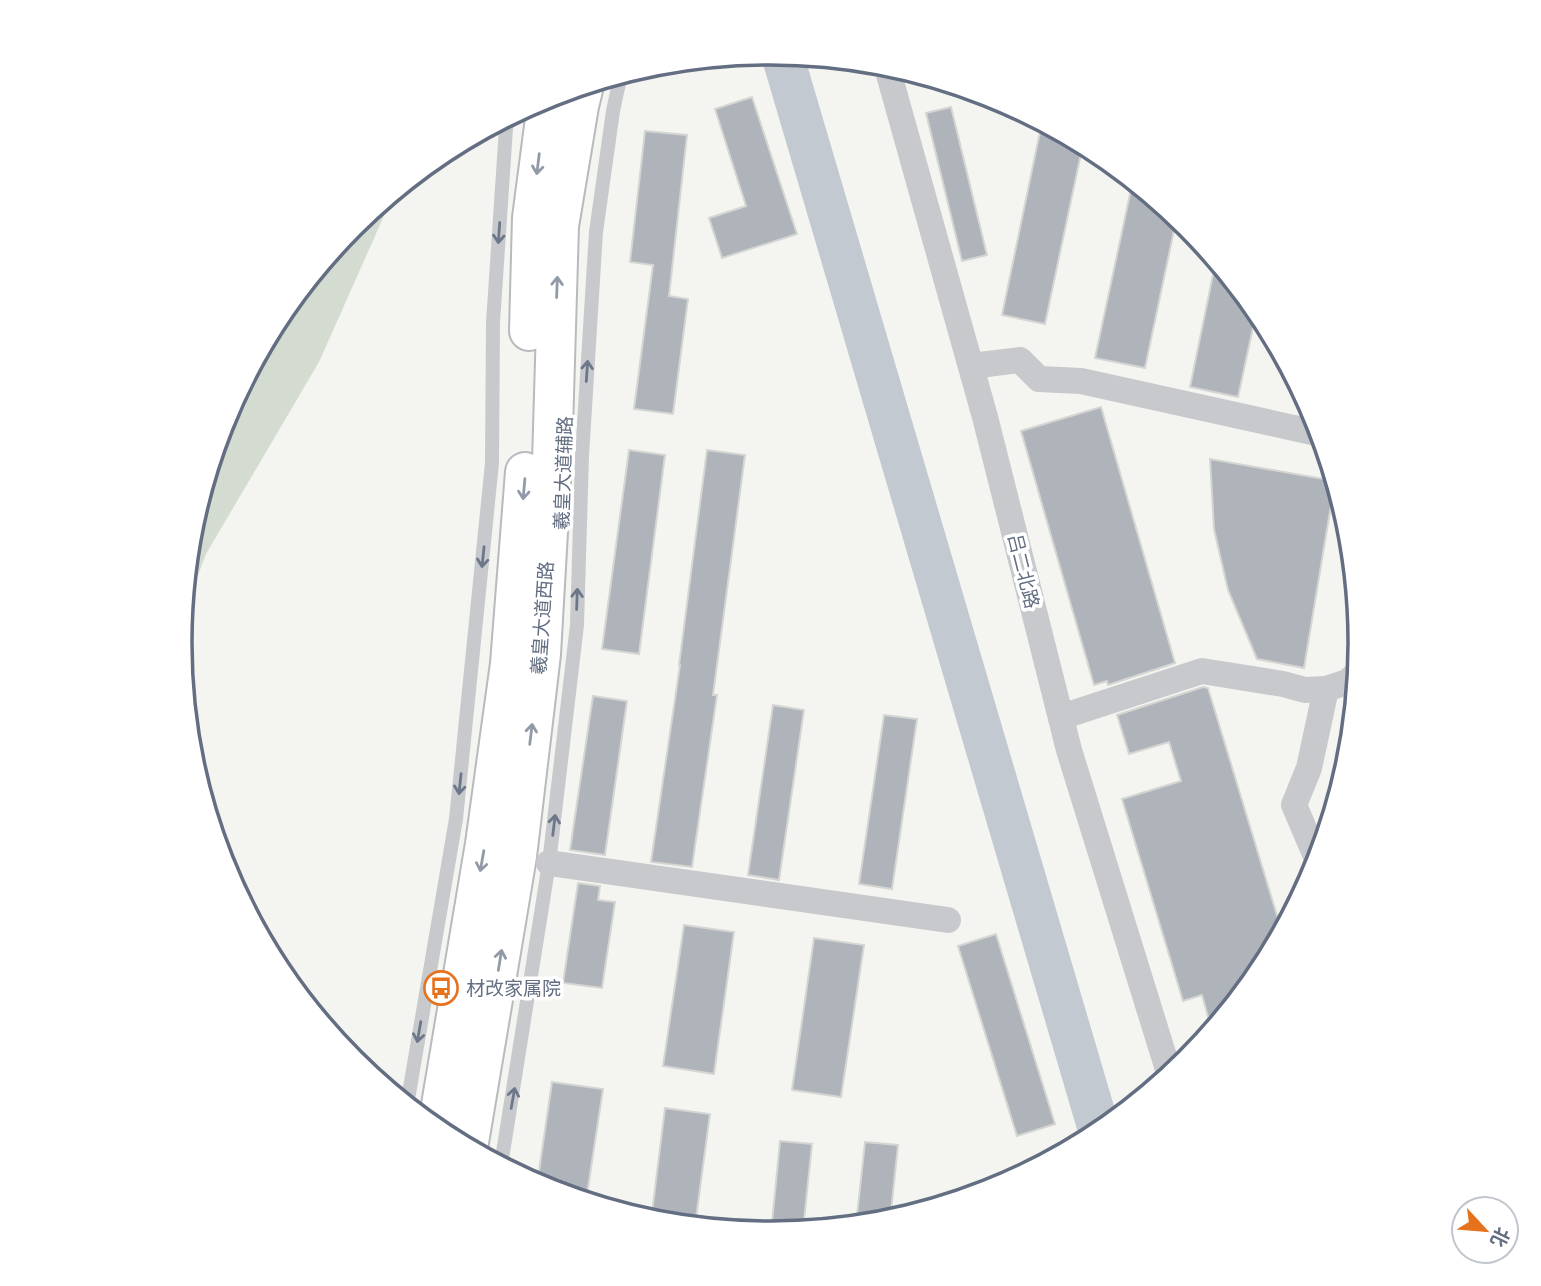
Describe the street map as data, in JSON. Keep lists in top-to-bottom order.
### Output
{
  "streets": {
    "main road": ["羲皇大道西路"],
    "street": ["吕二北路"],
    "lane": ["羲皇大道辅路"]
  },
  "places": {
    "bus stop": ["材改家属院"]
  },
  "north": "bottom right"
}
